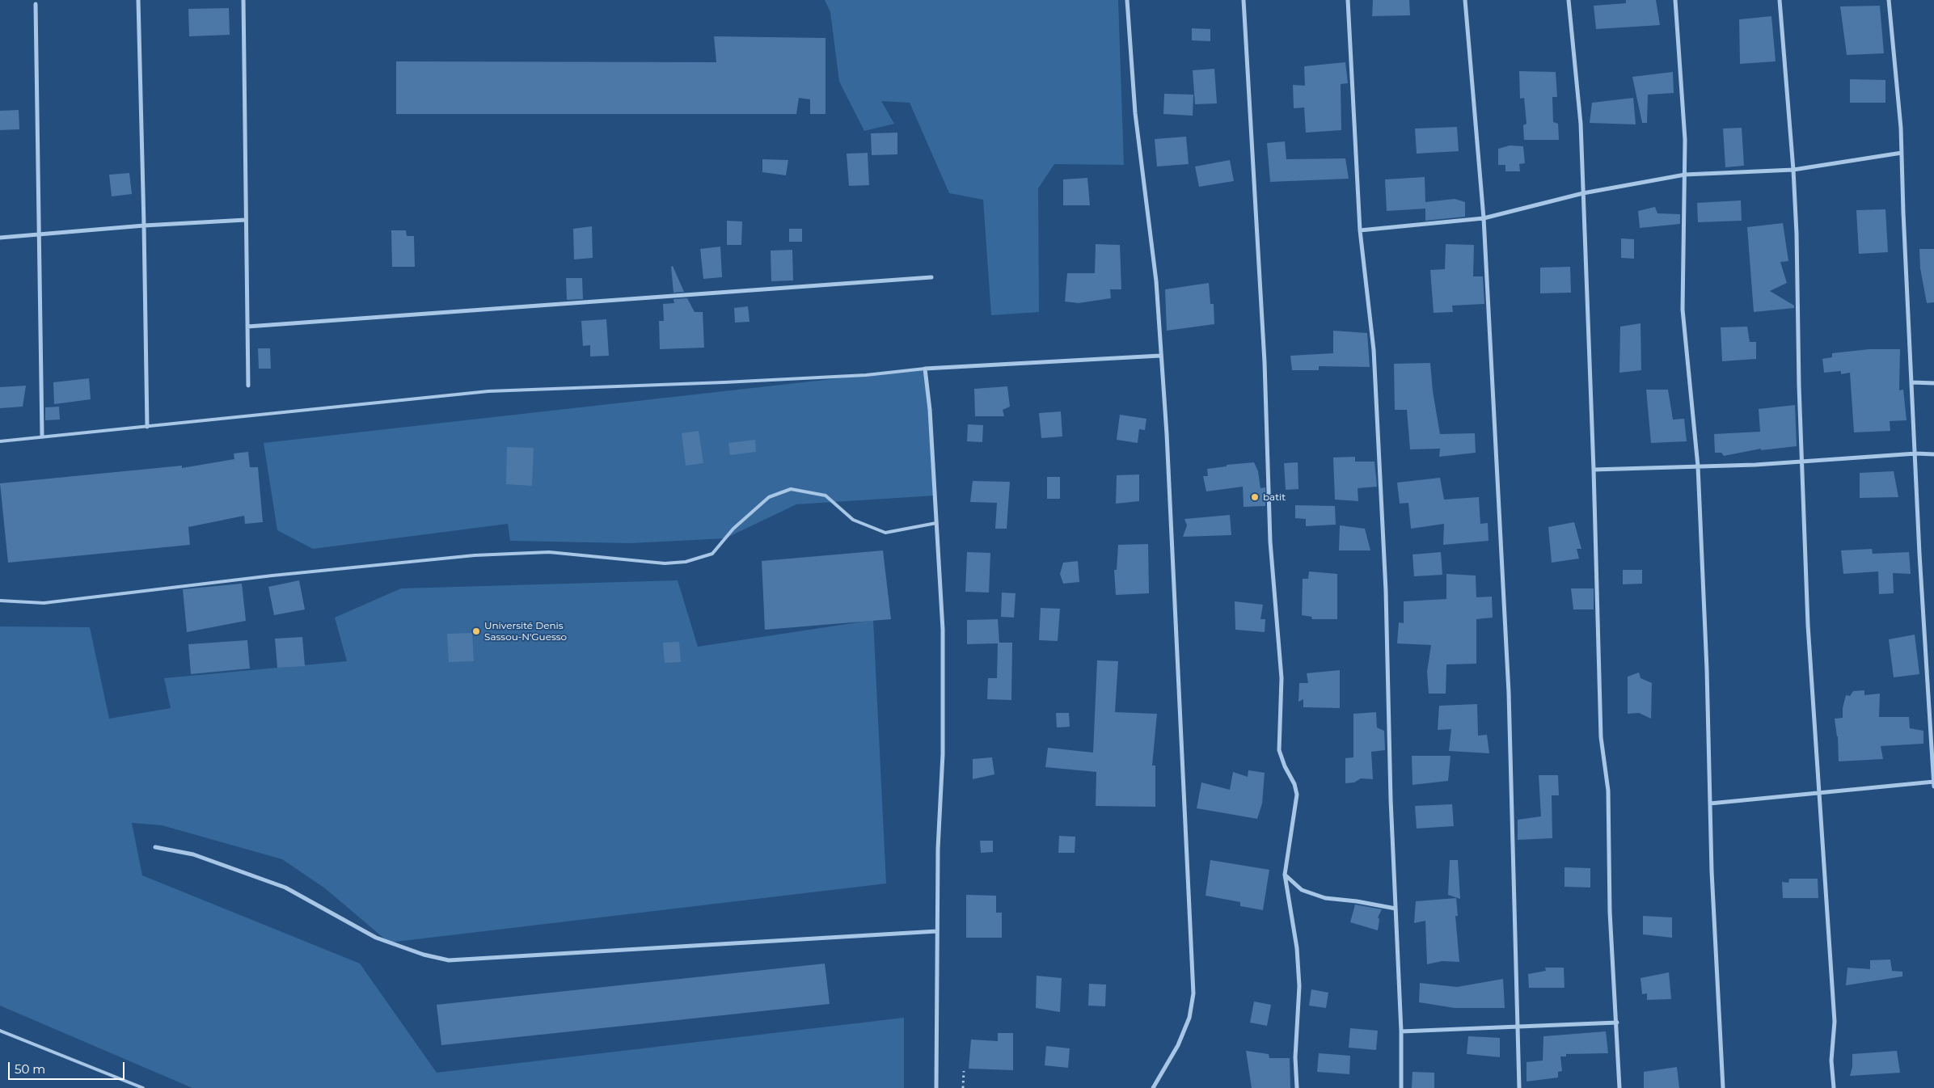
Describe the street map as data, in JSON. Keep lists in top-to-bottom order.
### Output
{
  "places": ["batit", "Université Denis Sassou-N'Guesso"],
  "scale_bar": "50 m"
}
